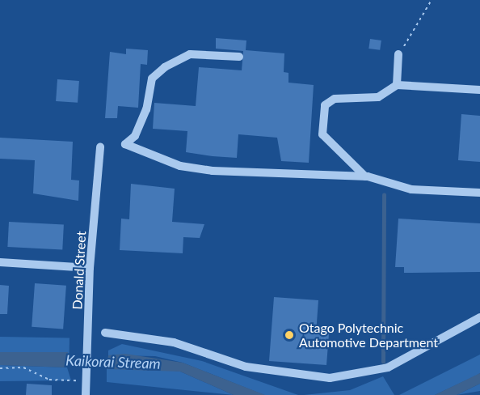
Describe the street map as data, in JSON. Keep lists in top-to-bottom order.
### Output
{
  "streets": {
    "street": ["Donald Street"]
  },
  "water": ["Kaikorai Stream"],
  "places": ["Otago Polytechnic Automotive Department"]
}
